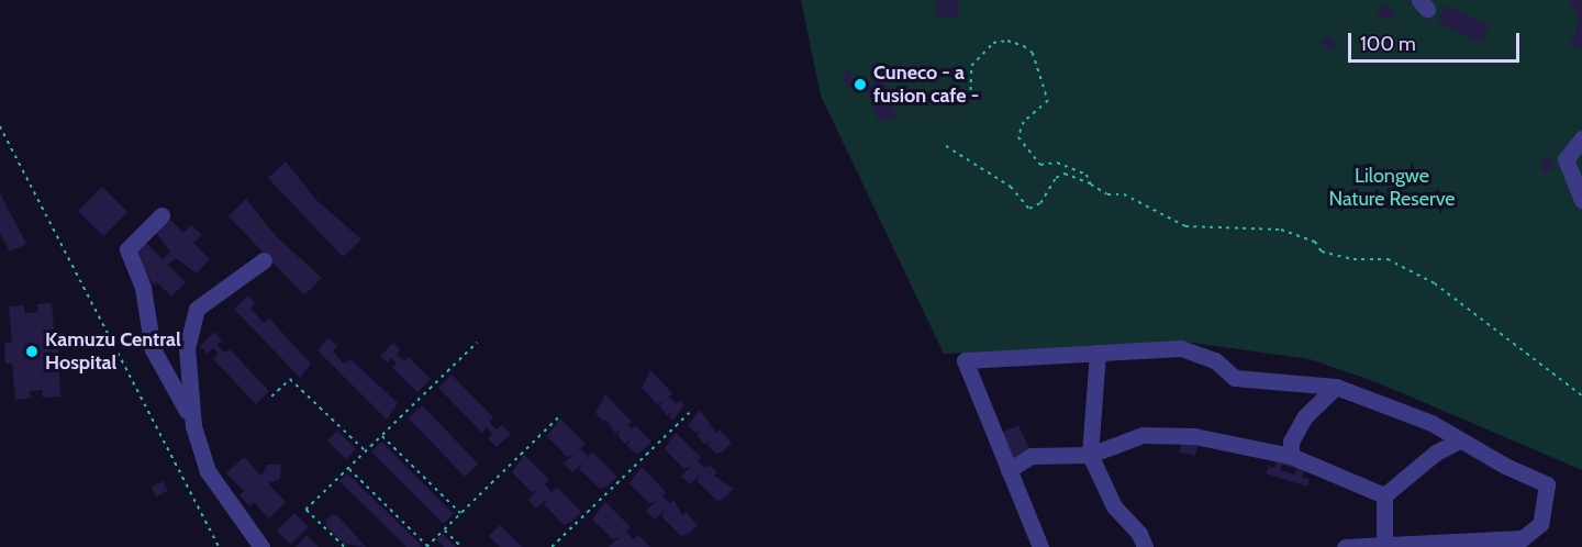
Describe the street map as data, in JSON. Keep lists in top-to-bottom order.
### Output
{
  "parks": ["Lilongwe Nature Reserve"],
  "places": ["Cuneco - a fusion cafe -", "Kamuzu Central Hospital"],
  "scale_bar": "100 m"
}
